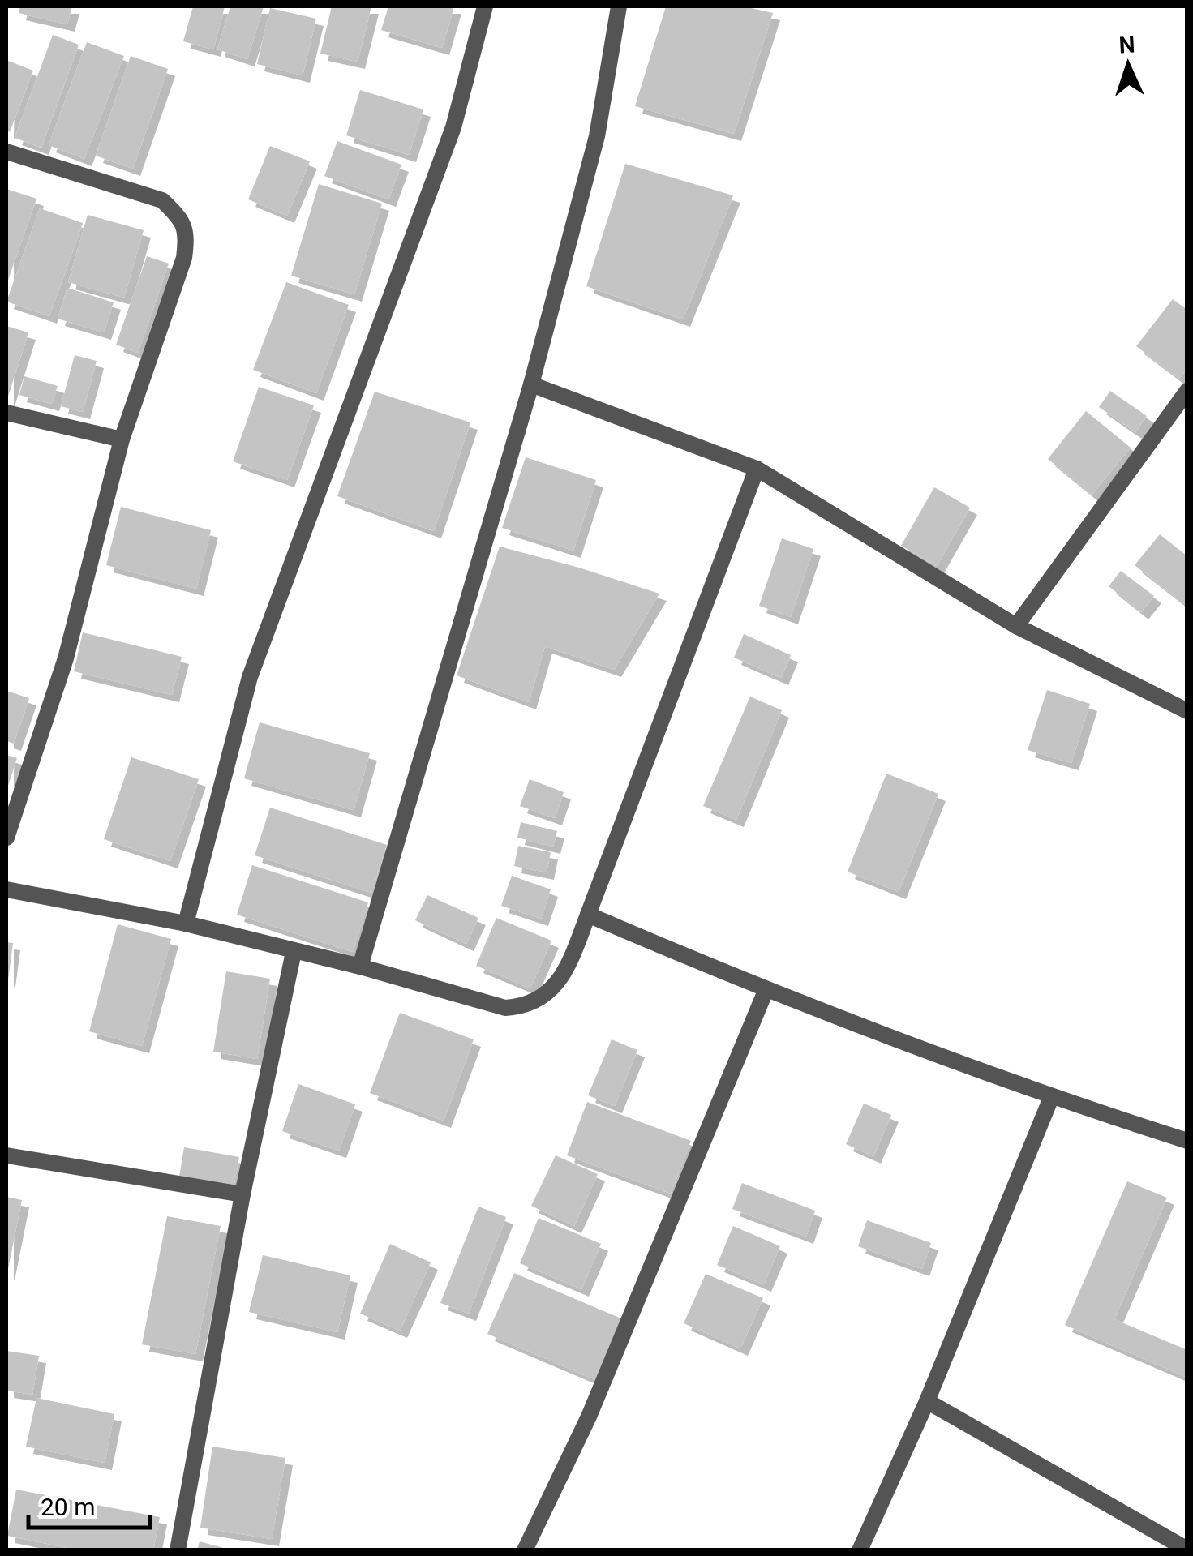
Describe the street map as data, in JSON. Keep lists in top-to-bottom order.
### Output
{
  "scale_bar": "20 m",
  "north": "top"
}
